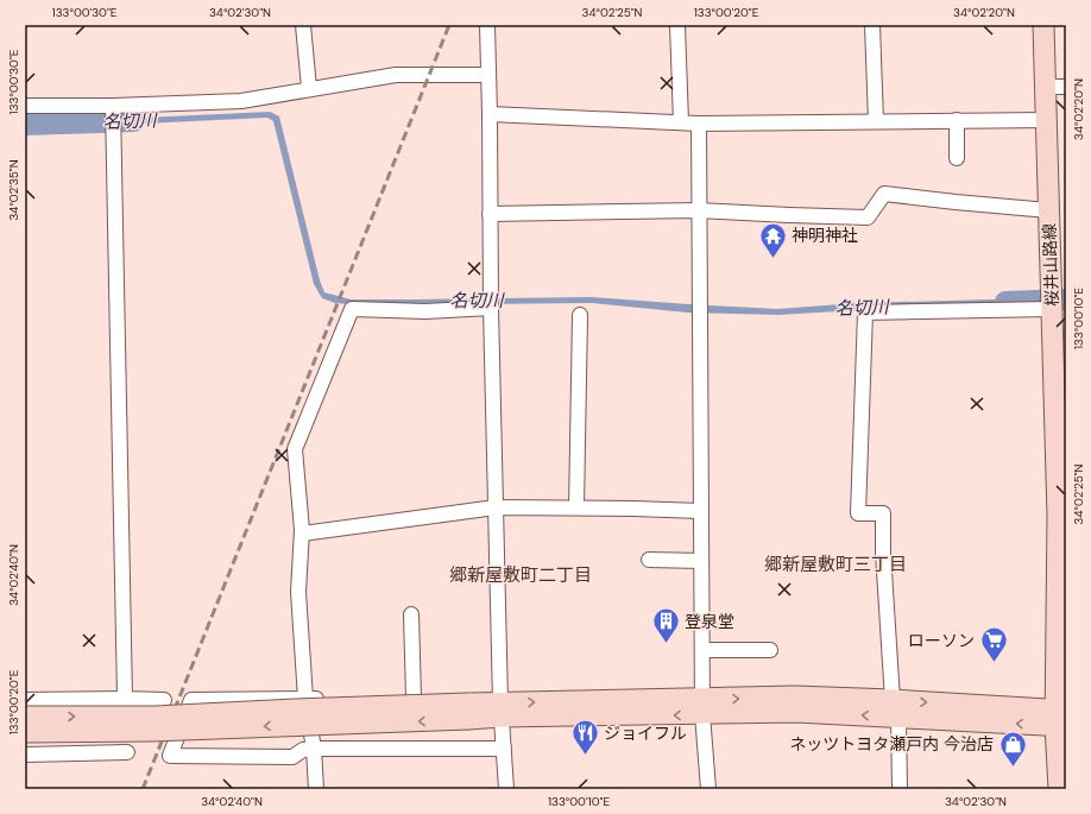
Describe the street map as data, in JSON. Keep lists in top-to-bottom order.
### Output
{
  "streets": {
    "street": ["桜井山路線"]
  },
  "districts": ["郷新屋敷町三丁目", "郷新屋敷町二丁目"],
  "water": ["名切川"],
  "places": {
    "temple": ["神明神社"],
    "building": ["登泉堂"],
    "supermarket": ["ローソン"],
    "restaurant": ["ジョイフル"],
    "shop": ["ネッツトヨタ瀬戸内 今治店"]
  },
  "coordinates": [
    "133°00'30\"E",
    "34°02'30\"N",
    "34°02'25\"N",
    "133°00'20\"E",
    "34°02'20\"N",
    "34°02'35\"N",
    "133°00'10\"E",
    "34°02'40\"N"
  ]
}
